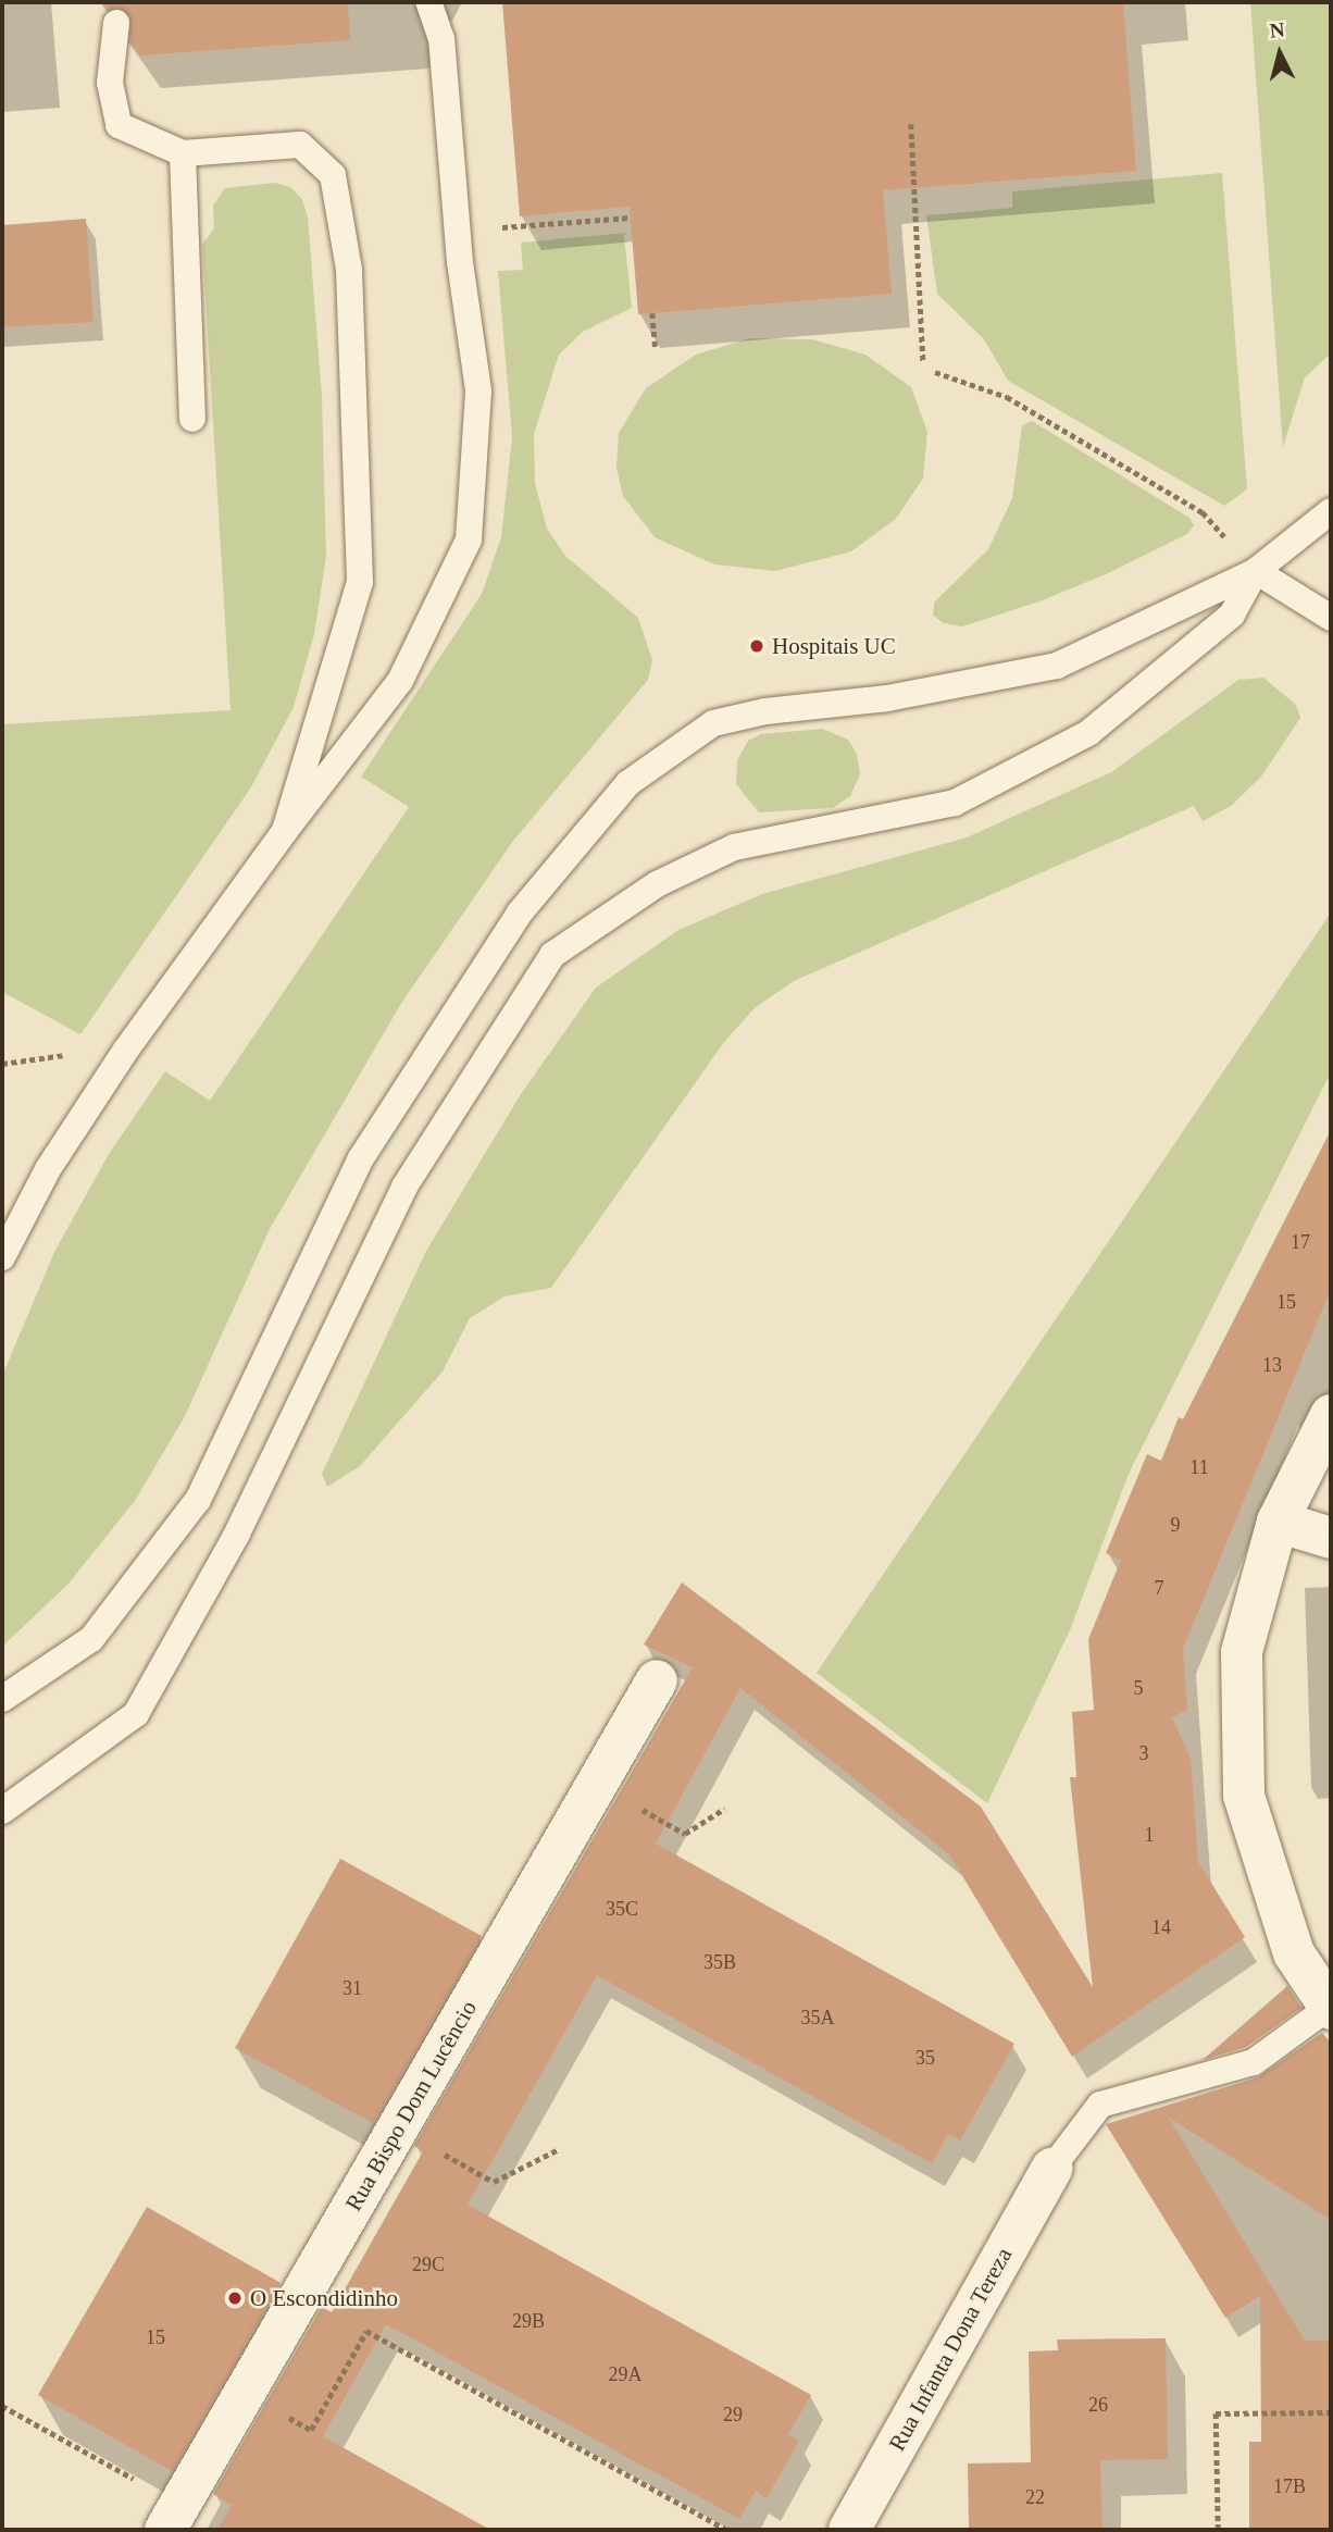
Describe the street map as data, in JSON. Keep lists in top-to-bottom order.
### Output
{
  "streets": {
    "street": ["Rua Bispo Dom Lucêncio", "Rua Infanta Dona Tereza"]
  },
  "places": ["Hospitais UC", "O Escondidinho"],
  "house_numbers": [
    "17",
    "15",
    "13",
    "11",
    "9",
    "7",
    "5",
    "3",
    "1",
    "35C",
    "14",
    "35B",
    "31",
    "35A",
    "35",
    "29C",
    "29B",
    "15",
    "29A",
    "26",
    "29",
    "17B",
    "22"
  ],
  "north": "top"
}
